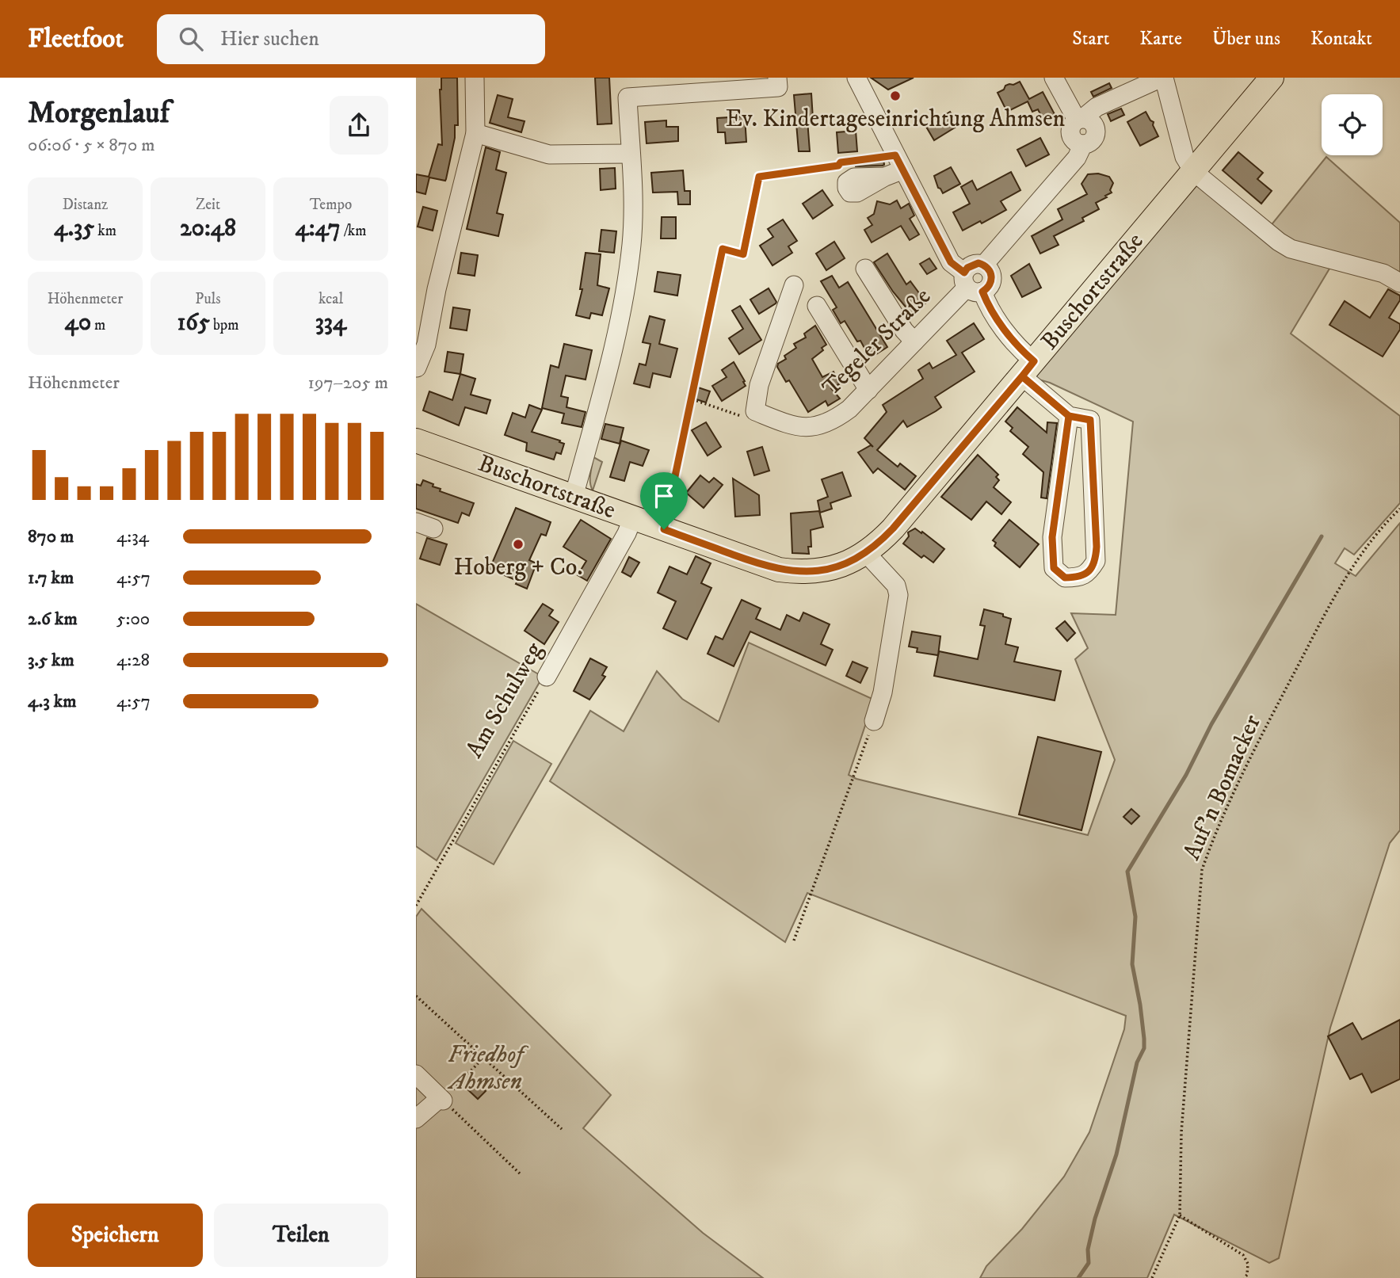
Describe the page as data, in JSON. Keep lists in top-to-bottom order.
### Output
{
  "streets": {
    "main road": ["Buschortstraße"],
    "street": ["Tegeler Straße", "Am Schulweg"],
    "path": ["Auf'n Bomacker"]
  },
  "crossings": [
    ["Buschortstraße", "Am Schulweg"]
  ],
  "parks": ["Friedhof Ahmsen"],
  "places": ["Ev. Kindertageseinrichtung Ahmsen", "Hoberg + Co."],
  "page": {
    "header": "Fleetfoot",
    "search": "Hier suchen",
    "nav": [
      "Start",
      "Karte",
      "Über uns",
      "Kontakt"
    ],
    "heading": ["Morgenlauf", "06:06 · 5 × 870 m"],
    "stats": [
      ["Distanz", "4.35 km"],
      ["Zeit", "20:48"],
      ["Tempo", "4:47 /km"],
      ["Höhenmeter", "40 m"],
      ["Puls", "165 bpm"],
      ["kcal", "334"]
    ],
    "chart": ["Höhenmeter", "197–205 m"],
    "list": [
      {
        "name": "870 m",
        "note": "4:34"
      },
      {
        "name": "1.7 km",
        "note": "4:57"
      },
      {
        "name": "2.6 km",
        "note": "5:00"
      },
      {
        "name": "3.5 km",
        "note": "4:28"
      },
      {
        "name": "4.3 km",
        "note": "4:57"
      }
    ],
    "buttons": ["Speichern", "Teilen"]
  }
}
